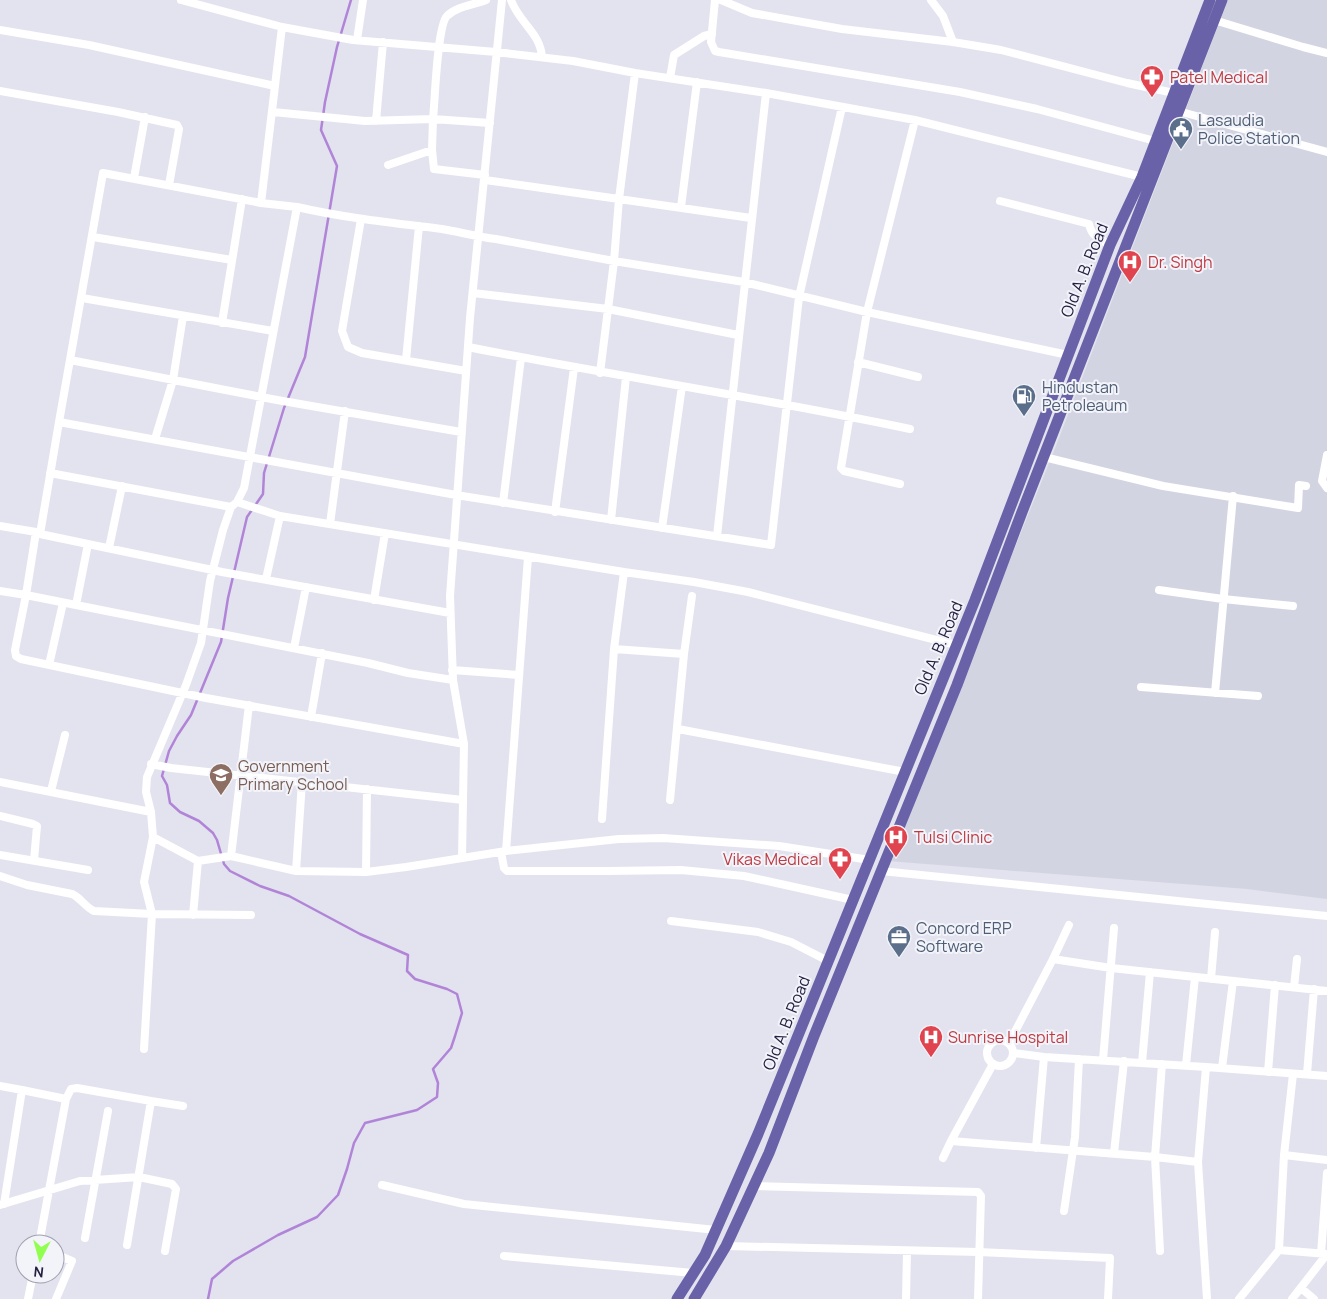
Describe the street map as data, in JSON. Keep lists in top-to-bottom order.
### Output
{
  "streets": {
    "main road": ["Old A. B. Road"]
  },
  "places": {
    "pharmacy": ["Patel Medical", "Vikas Medical"],
    "public building": ["Lasaudia Police Station"],
    "hospital": ["Dr. Singh", "Tulsi Clinic", "Sunrise Hospital"],
    "fuel station": ["Hindustan Petroleaum"],
    "school or university": ["Government Primary School"],
    "office": ["Concord ERP Software"]
  },
  "north": "bottom"
}
